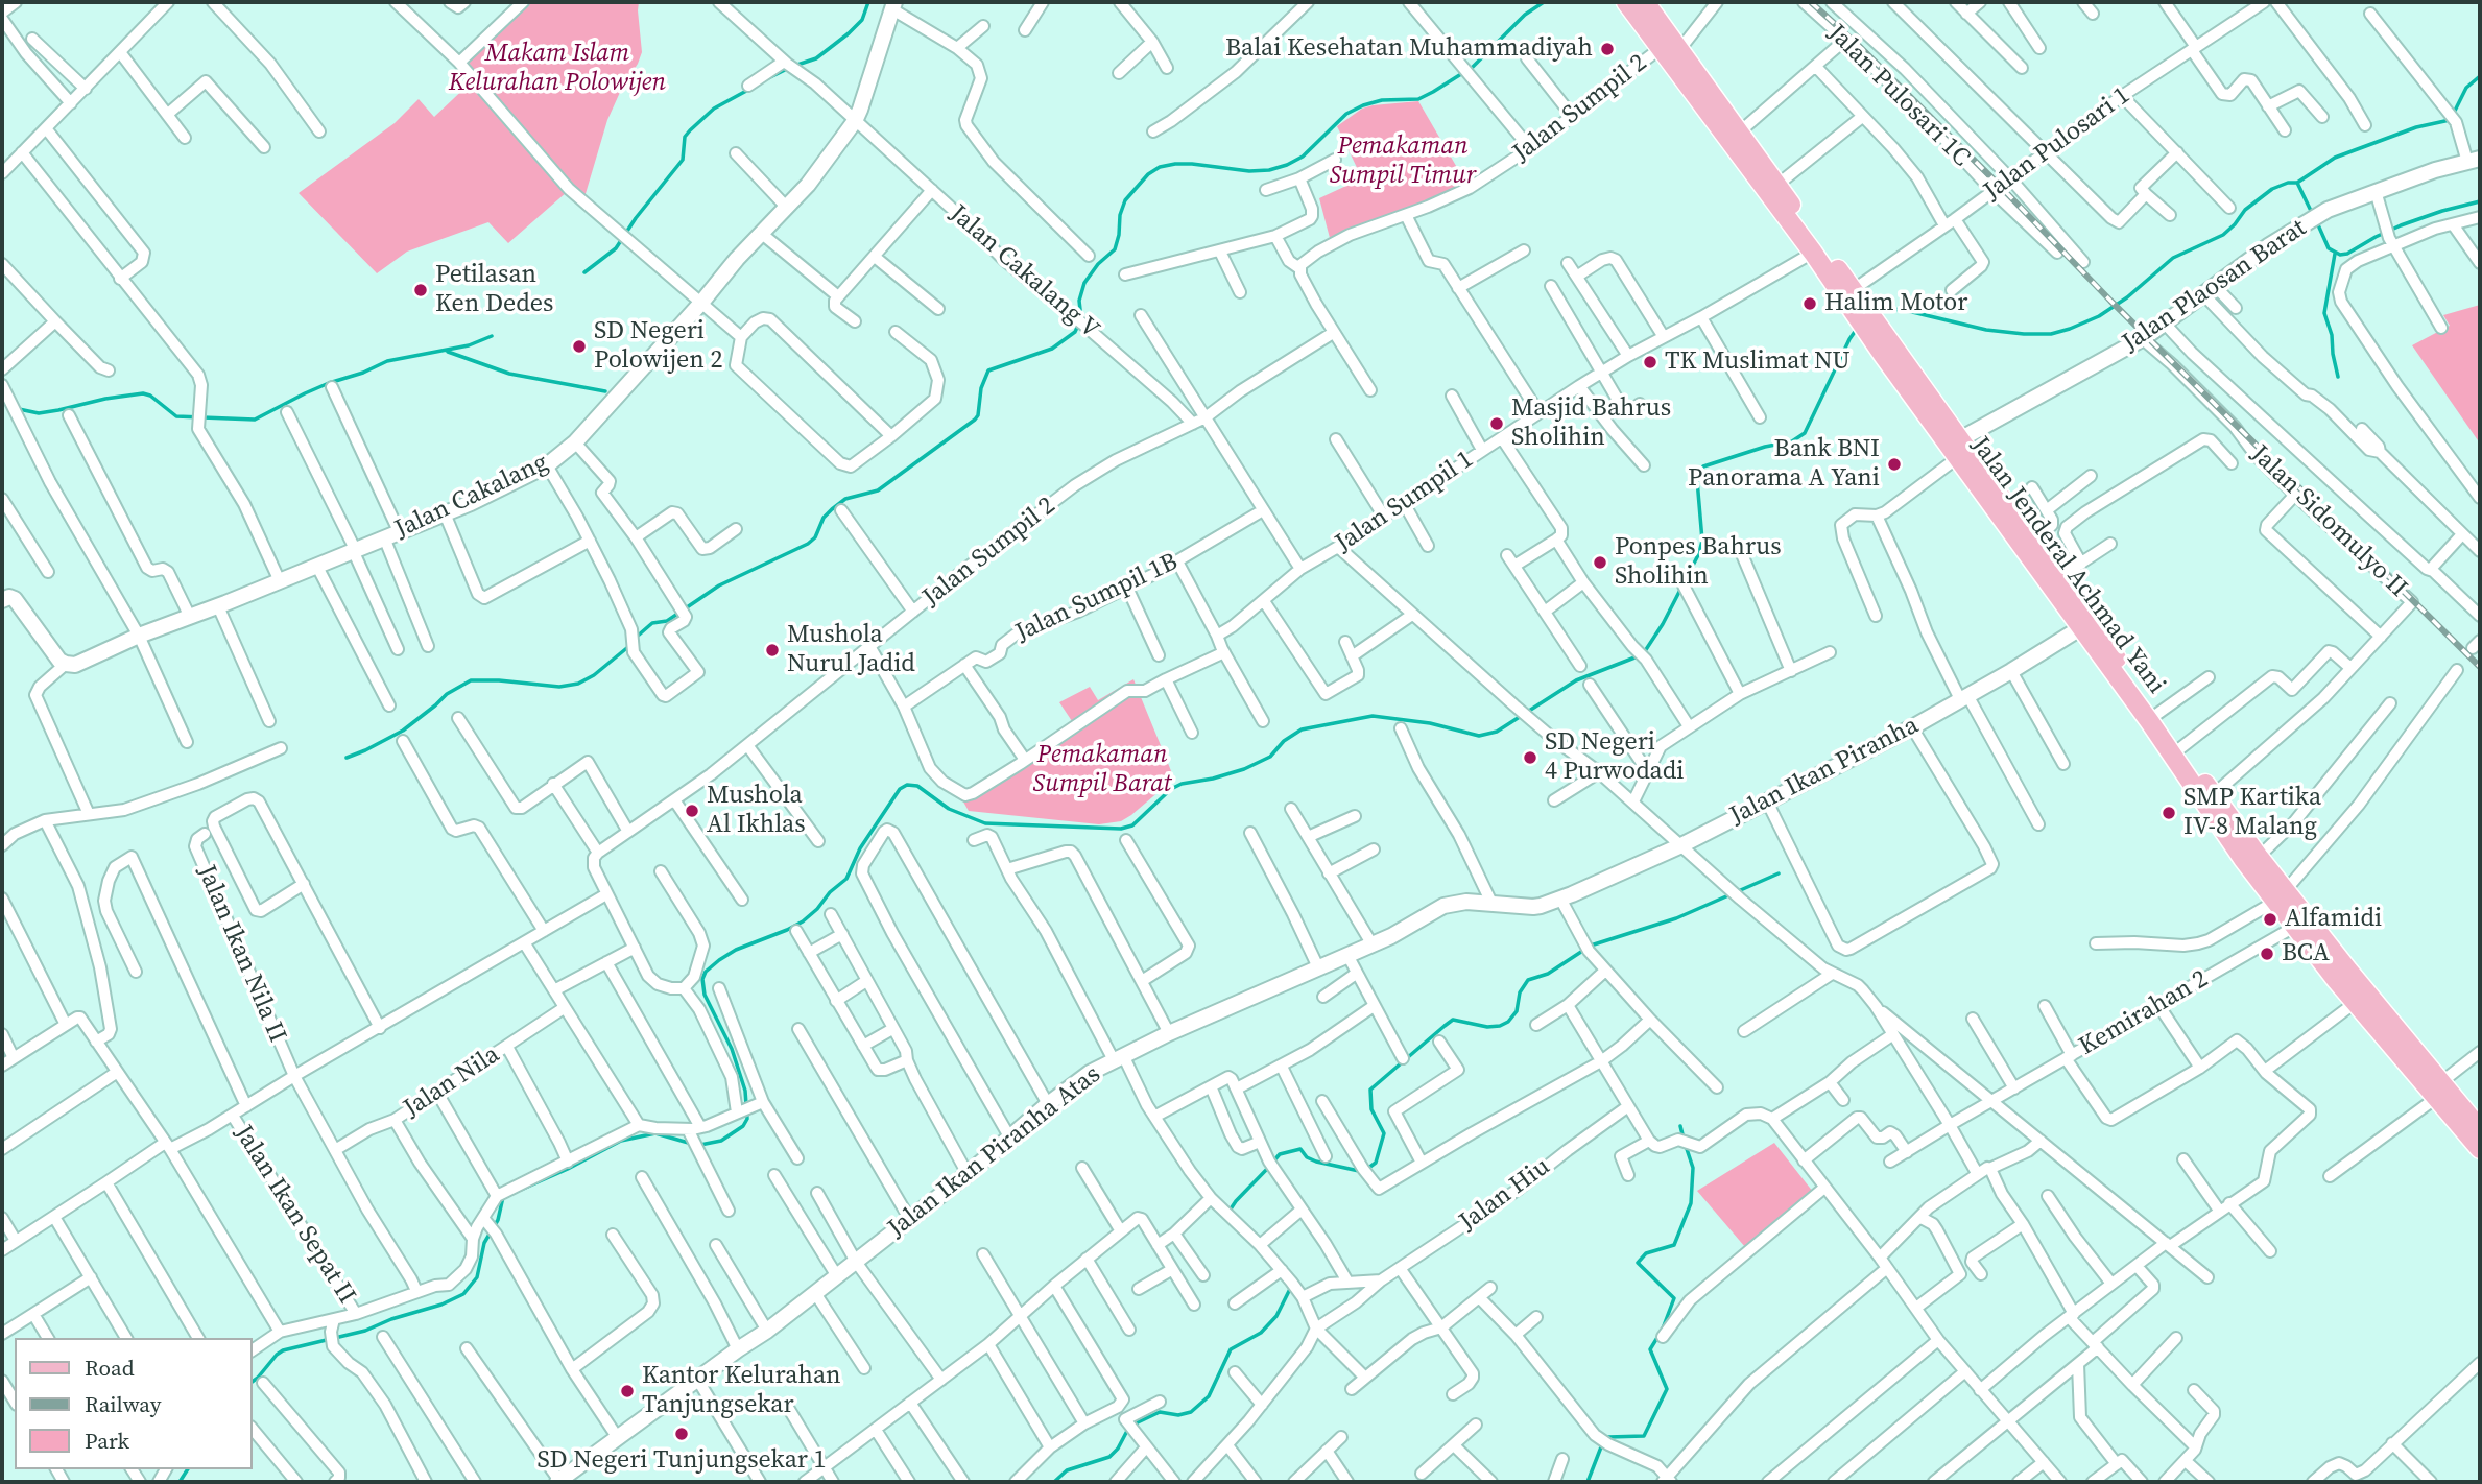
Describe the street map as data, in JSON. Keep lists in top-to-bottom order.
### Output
{
  "streets": {
    "main road": ["Jalan Jenderal Achmad Yani"],
    "street": [
      "Jalan Pulosari 1C",
      "Jalan Sumpil 2",
      "Jalan Pulosari 1",
      "Jalan Cakalang V",
      "Jalan Plaosan Barat",
      "Jalan Cakalang",
      "Jalan Sumpil 1",
      "Jalan Sidomulyo II",
      "Jalan Sumpil 1B",
      "Jalan Ikan Piranha",
      "Jalan Ikan Nila II",
      "Kemirahan 2",
      "Jalan Nila",
      "Jalan Ikan Piranha Atas",
      "Jalan Hiu",
      "Jalan Ikan Sepat II"
    ]
  },
  "crossings": [
    ["Jalan Pulosari 1C", "Jalan Pulosari 1"],
    ["Jalan Sumpil 2", "Jalan Cakalang V"],
    ["Jalan Sumpil 2", "Jalan Jenderal Achmad Yani"],
    ["Jalan Pulosari 1", "Jalan Jenderal Achmad Yani"],
    ["Jalan Cakalang V", "Jalan Cakalang"],
    ["Jalan Plaosan Barat", "Jalan Sidomulyo II"],
    ["Jalan Plaosan Barat", "Jalan Jenderal Achmad Yani"],
    ["Jalan Sumpil 1", "Jalan Jenderal Achmad Yani"],
    ["Jalan Sidomulyo II", "Jalan Jenderal Achmad Yani"],
    ["Jalan Jenderal Achmad Yani", "Jalan Ikan Piranha"],
    ["Jalan Jenderal Achmad Yani", "Kemirahan 2"],
    ["Jalan Ikan Piranha", "Jalan Ikan Piranha Atas"]
  ],
  "parks": ["Makam Islam Kelurahan Polowijen", "Pemakaman Sumpil Timur", "Pemakaman Sumpil Barat"],
  "places": [
    "Balai Kesehatan Muhammadiyah",
    "Petilasan Ken Dedes",
    "Halim Motor",
    "SD Negeri Polowijen 2",
    "TK Muslimat NU",
    "Masjid Bahrus Sholihin",
    "Bank BNI Panorama A Yani",
    "Ponpes Bahrus Sholihin",
    "Mushola Nurul Jadid",
    "SD Negeri 4 Purwodadi",
    "Mushola Al Ikhlas",
    "SMP Kartika IV-8 Malang",
    "Alfamidi",
    "BCA",
    "Kantor Kelurahan Tanjungsekar",
    "SD Negeri Tunjungsekar 1"
  ],
  "legend": ["Road", "Railway", "Park"]
}
